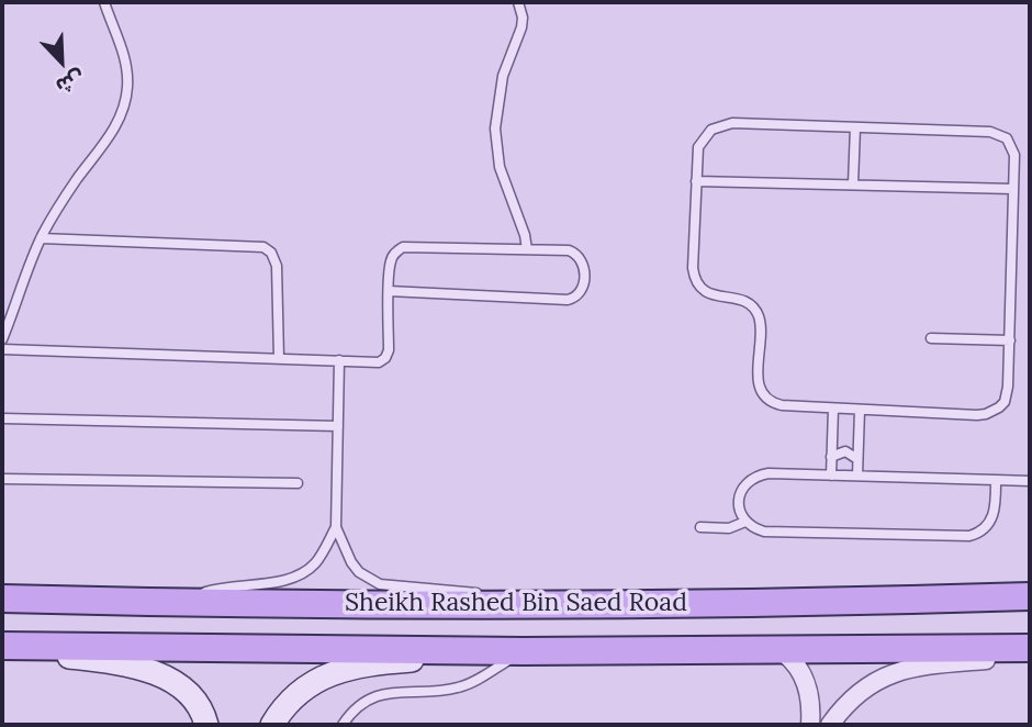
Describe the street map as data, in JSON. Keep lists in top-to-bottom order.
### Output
{
  "streets": {
    "main road": ["Sheikh Rashed Bin Saed Road"]
  },
  "north": "bottom right"
}
